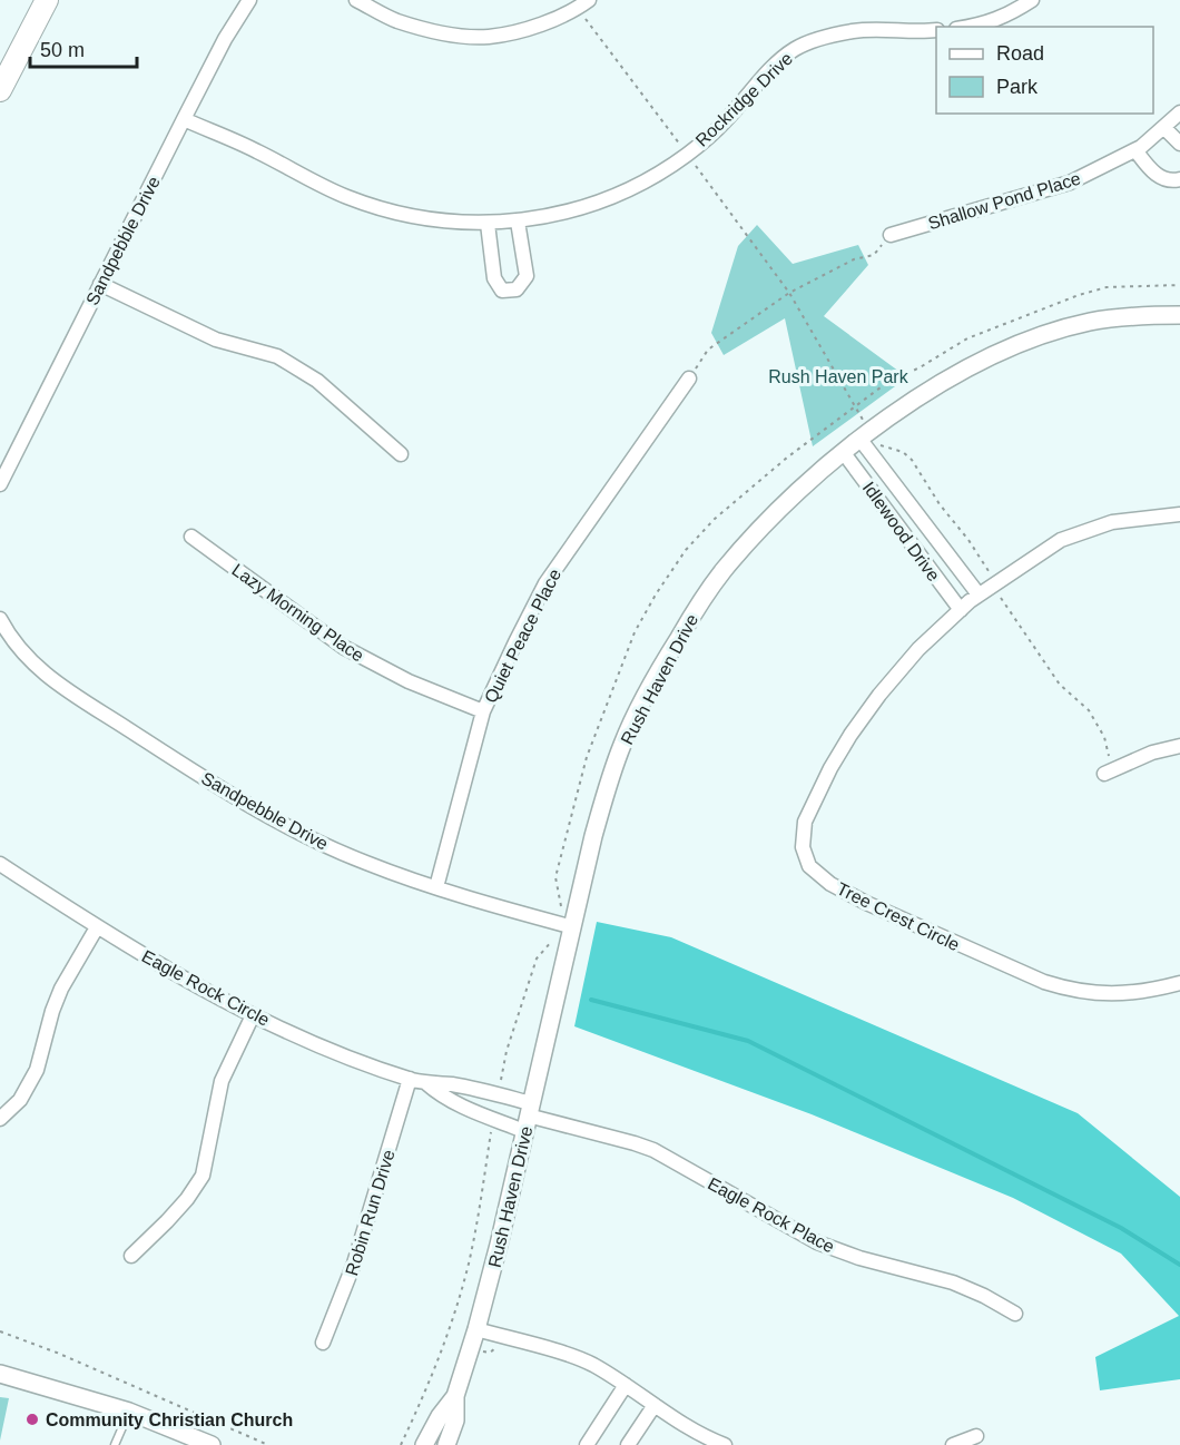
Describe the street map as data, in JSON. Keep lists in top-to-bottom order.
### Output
{
  "streets": {
    "street": [
      "Rockridge Drive",
      "Shallow Pond Place",
      "Sandpebble Drive",
      "Idlewood Drive",
      "Lazy Morning Place",
      "Quiet Peace Place",
      "Rush Haven Drive",
      "Tree Crest Circle",
      "Eagle Rock Circle",
      "Robin Run Drive",
      "Eagle Rock Place"
    ]
  },
  "crossings": [
    ["Rockridge Drive", "Sandpebble Drive"],
    ["Sandpebble Drive", "Quiet Peace Place"],
    ["Sandpebble Drive", "Rush Haven Drive"],
    ["Idlewood Drive", "Rush Haven Drive"],
    ["Idlewood Drive", "Tree Crest Circle"],
    ["Lazy Morning Place", "Quiet Peace Place"],
    ["Rush Haven Drive", "Eagle Rock Circle"],
    ["Rush Haven Drive", "Eagle Rock Place"],
    ["Eagle Rock Circle", "Robin Run Drive"],
    ["Eagle Rock Circle", "Eagle Rock Place"]
  ],
  "parks": ["Rush Haven Park"],
  "places": ["Community Christian Church"],
  "legend": ["Road", "Park"],
  "scale_bar": "50 m"
}
